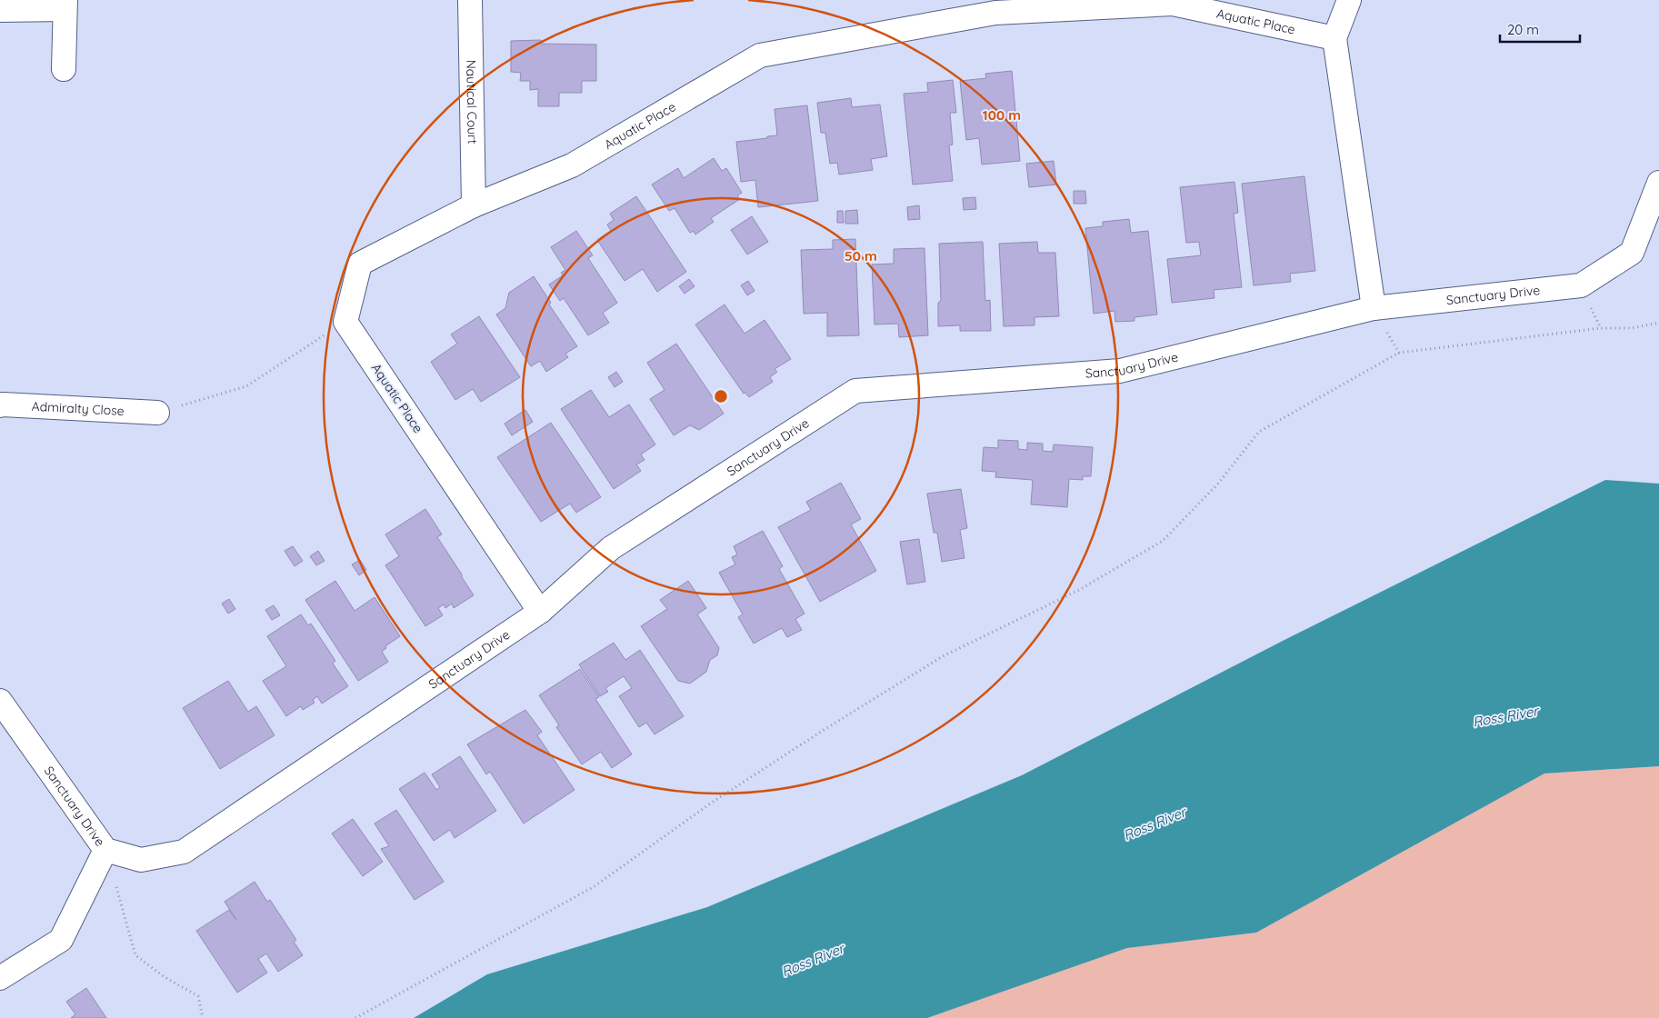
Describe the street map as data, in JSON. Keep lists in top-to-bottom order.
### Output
{
  "streets": {
    "street": [
      "Aquatic Place",
      "Nautical Court",
      "Sanctuary Drive",
      "Admiralty Close"
    ]
  },
  "crossings": [
    ["Aquatic Place", "Nautical Court"],
    ["Aquatic Place", "Sanctuary Drive"]
  ],
  "water": ["Ross River"],
  "scale_bar": "20 m",
  "rings": ["100 m", "50 m"]
}
